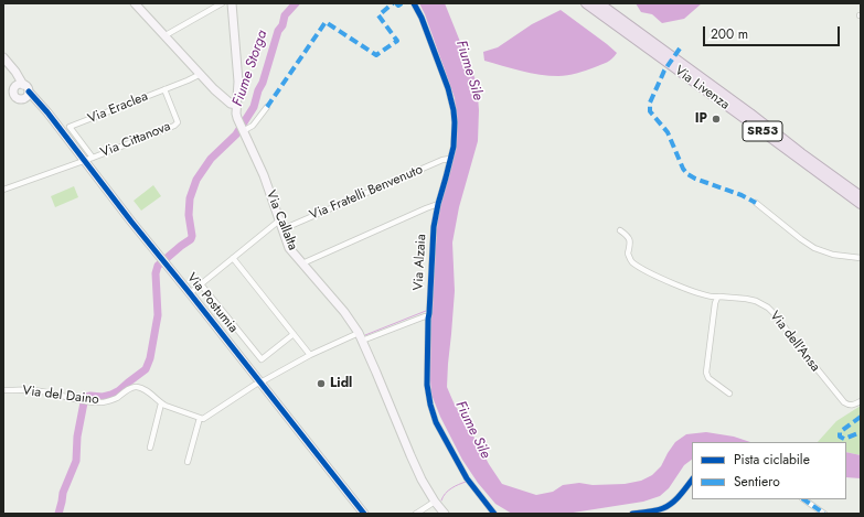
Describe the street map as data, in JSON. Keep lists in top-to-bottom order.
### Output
{
  "streets": {
    "highway": ["Via Livenza", "SR53"],
    "street": [
      "Via Eraclea",
      "Via Cittanova",
      "Via Fratelli Benvenuto",
      "Via Callalta",
      "Via Alzaia",
      "Via Postumia",
      "Via dell'Ansa",
      "Via del Daino"
    ]
  },
  "crossings": [
    ["Via Eraclea", "Via Cittanova"],
    ["Via Eraclea", "Via Postumia"],
    ["Via Cittanova", "Via Postumia"],
    ["Via Fratelli Benvenuto", "Via Callalta"],
    ["Via Fratelli Benvenuto", "Via Alzaia"]
  ],
  "water": ["Fiume Storga", "Fiume Sile"],
  "places": ["IP", "Lidl"],
  "legend": ["Pista ciclabile", "Sentiero"],
  "scale_bar": "200 m"
}
